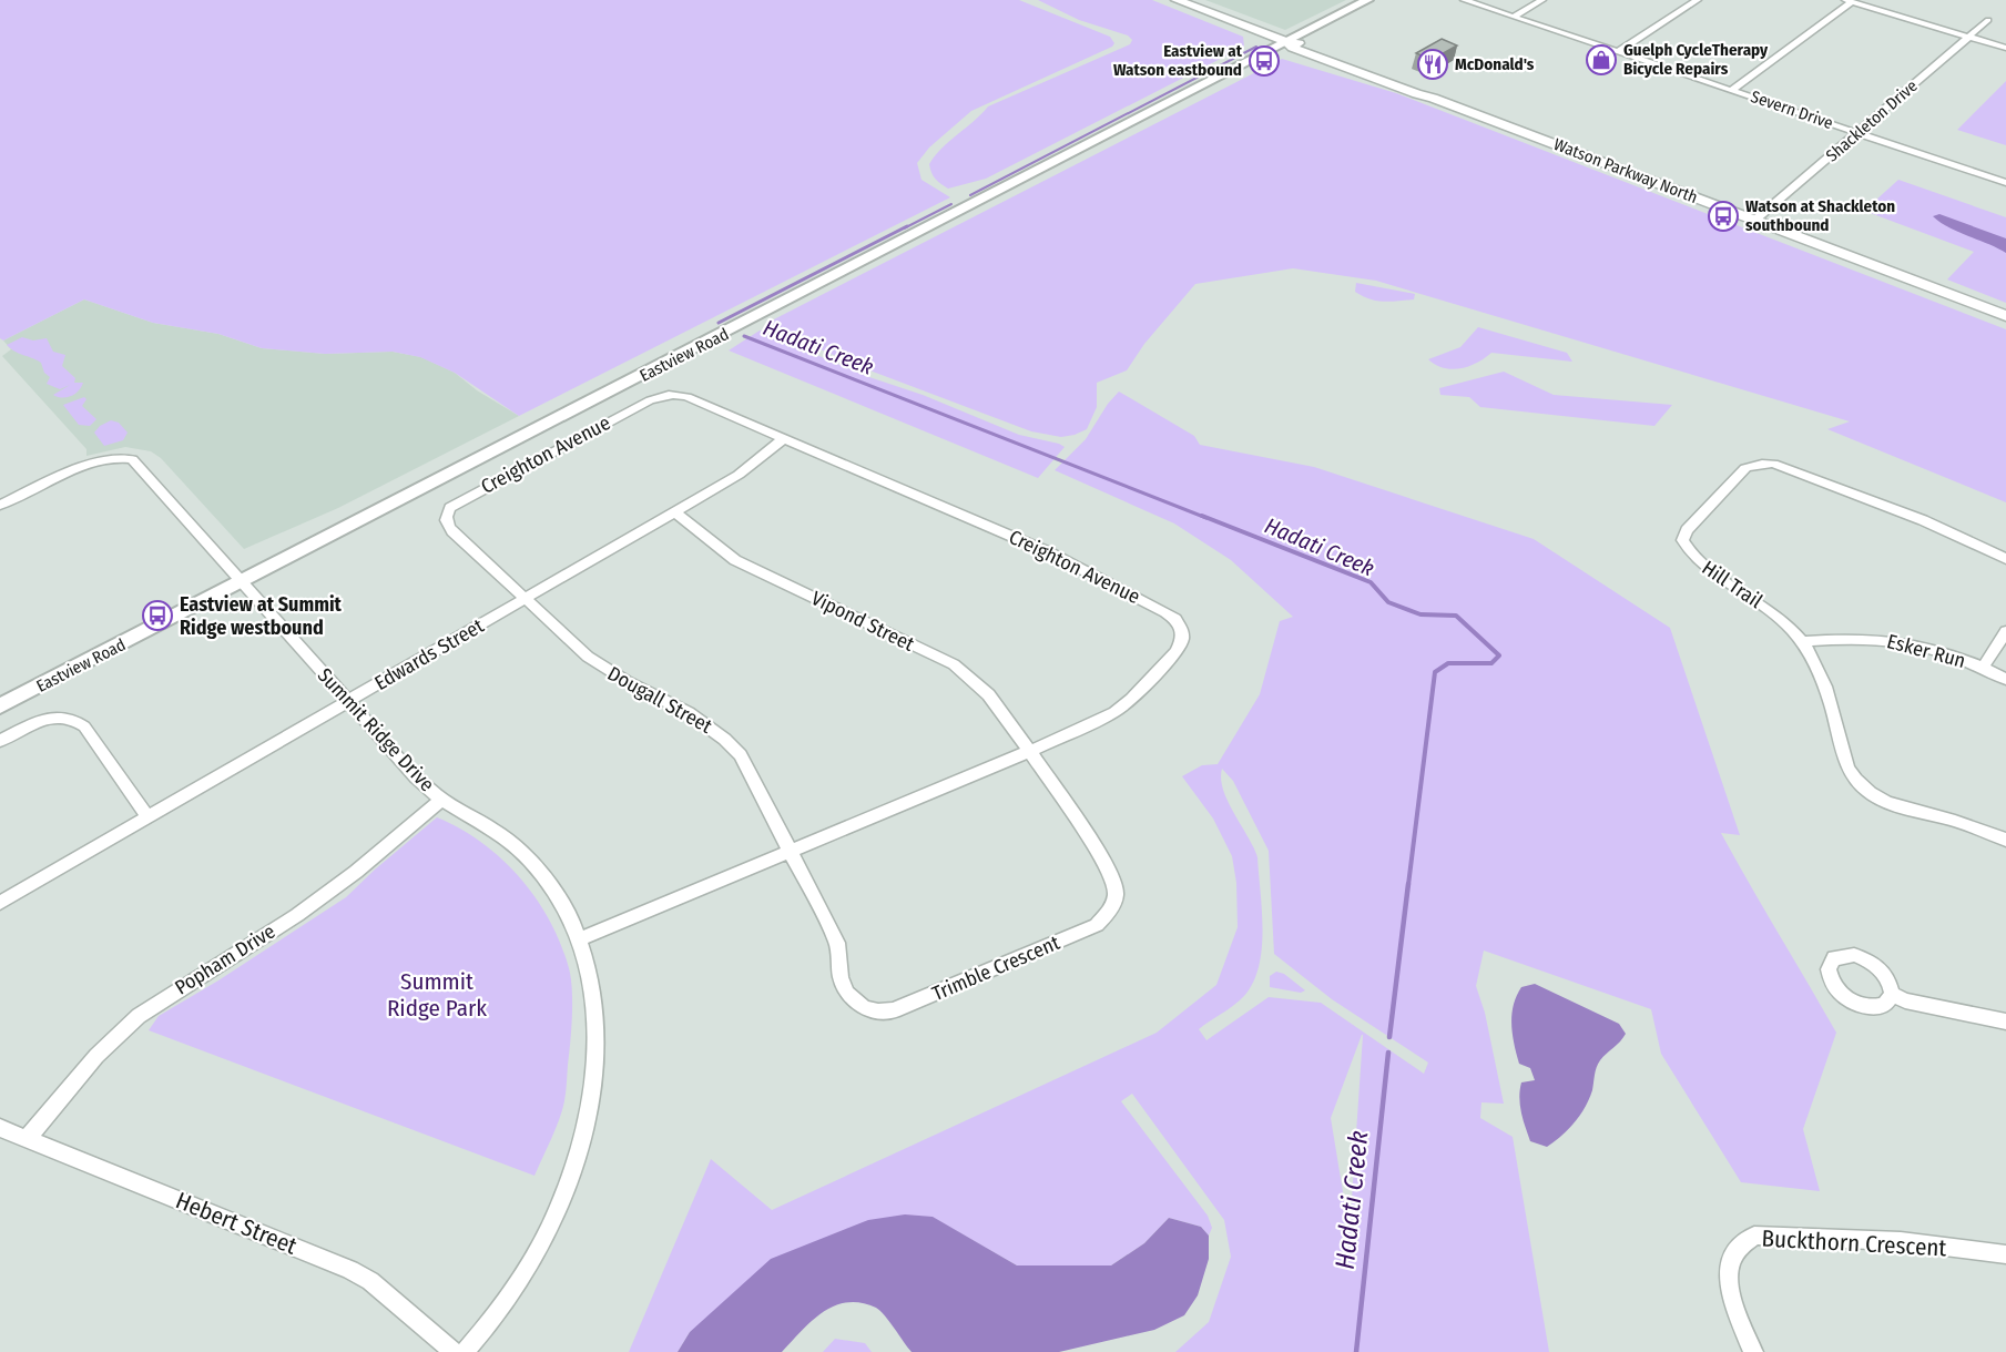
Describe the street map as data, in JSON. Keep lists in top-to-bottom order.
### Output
{
  "streets": {
    "main road": ["Watson Parkway North"],
    "street": [
      "Severn Drive",
      "Shackleton Drive",
      "Eastview Road",
      "Creighton Avenue",
      "Hill Trail",
      "Vipond Street",
      "Esker Run",
      "Edwards Street",
      "Dougall Street",
      "Summit Ridge Drive",
      "Popham Drive",
      "Trimble Crescent",
      "Hebert Street",
      "Buckthorn Crescent"
    ]
  },
  "crossings": [
    ["Severn Drive", "Shackleton Drive"],
    ["Shackleton Drive", "Watson Parkway North"],
    ["Watson Parkway North", "Eastview Road"],
    ["Eastview Road", "Summit Ridge Drive"],
    ["Creighton Avenue", "Vipond Street"],
    ["Creighton Avenue", "Edwards Street"],
    ["Creighton Avenue", "Dougall Street"],
    ["Creighton Avenue", "Summit Ridge Drive"],
    ["Creighton Avenue", "Trimble Crescent"],
    ["Hill Trail", "Esker Run"],
    ["Vipond Street", "Edwards Street"],
    ["Vipond Street", "Trimble Crescent"],
    ["Edwards Street", "Dougall Street"],
    ["Edwards Street", "Summit Ridge Drive"],
    ["Dougall Street", "Trimble Crescent"],
    ["Summit Ridge Drive", "Popham Drive"],
    ["Popham Drive", "Hebert Street"]
  ],
  "water": ["Hadati Creek"],
  "parks": ["Summit Ridge Park"],
  "places": {
    "shop": ["Guelph CycleTherapy Bicycle Repairs"],
    "bus stop": ["Eastview at Watson eastbound", "Watson at Shackleton southbound", "Eastview at Summit Ridge westbound"],
    "restaurant": ["McDonald's"]
  }
}
